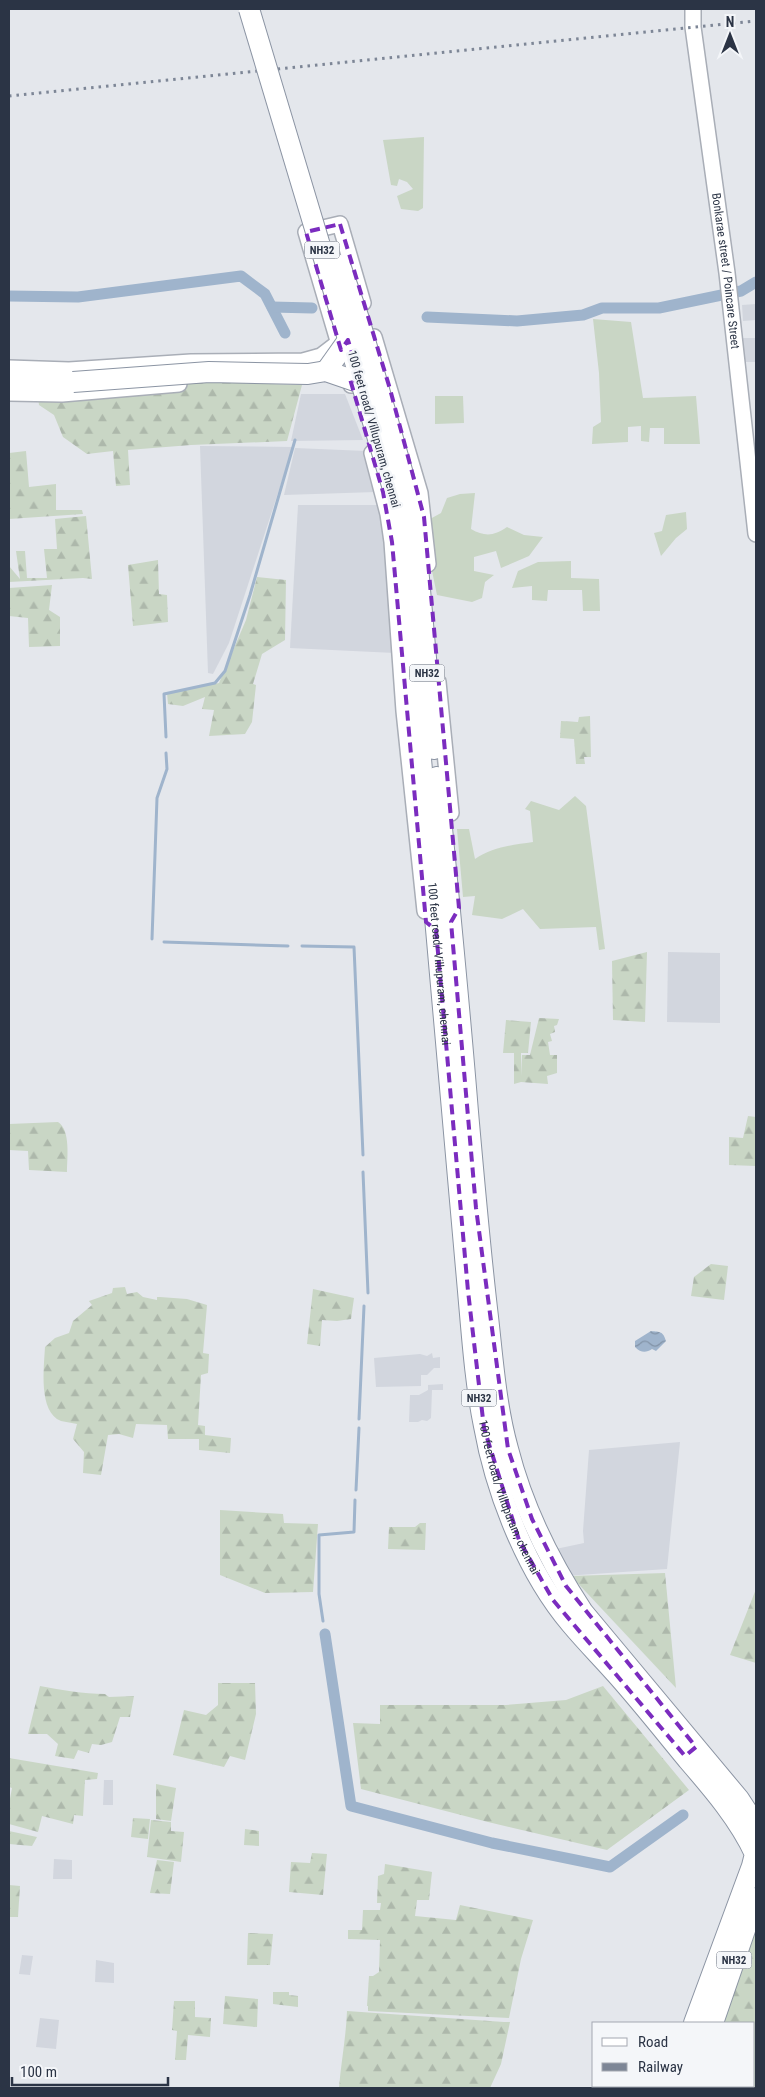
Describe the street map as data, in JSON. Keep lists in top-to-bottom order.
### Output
{
  "streets": {
    "highway": ["NH32", "100 feet road/ Villupuram, chennai"],
    "street": ["Bonkarae street / Poincare Street"]
  },
  "crossings": [
    ["NH32", "100 feet road/ Villupuram, chennai"]
  ],
  "legend": ["Road", "Railway"],
  "scale_bar": "100 m",
  "north": "top"
}
